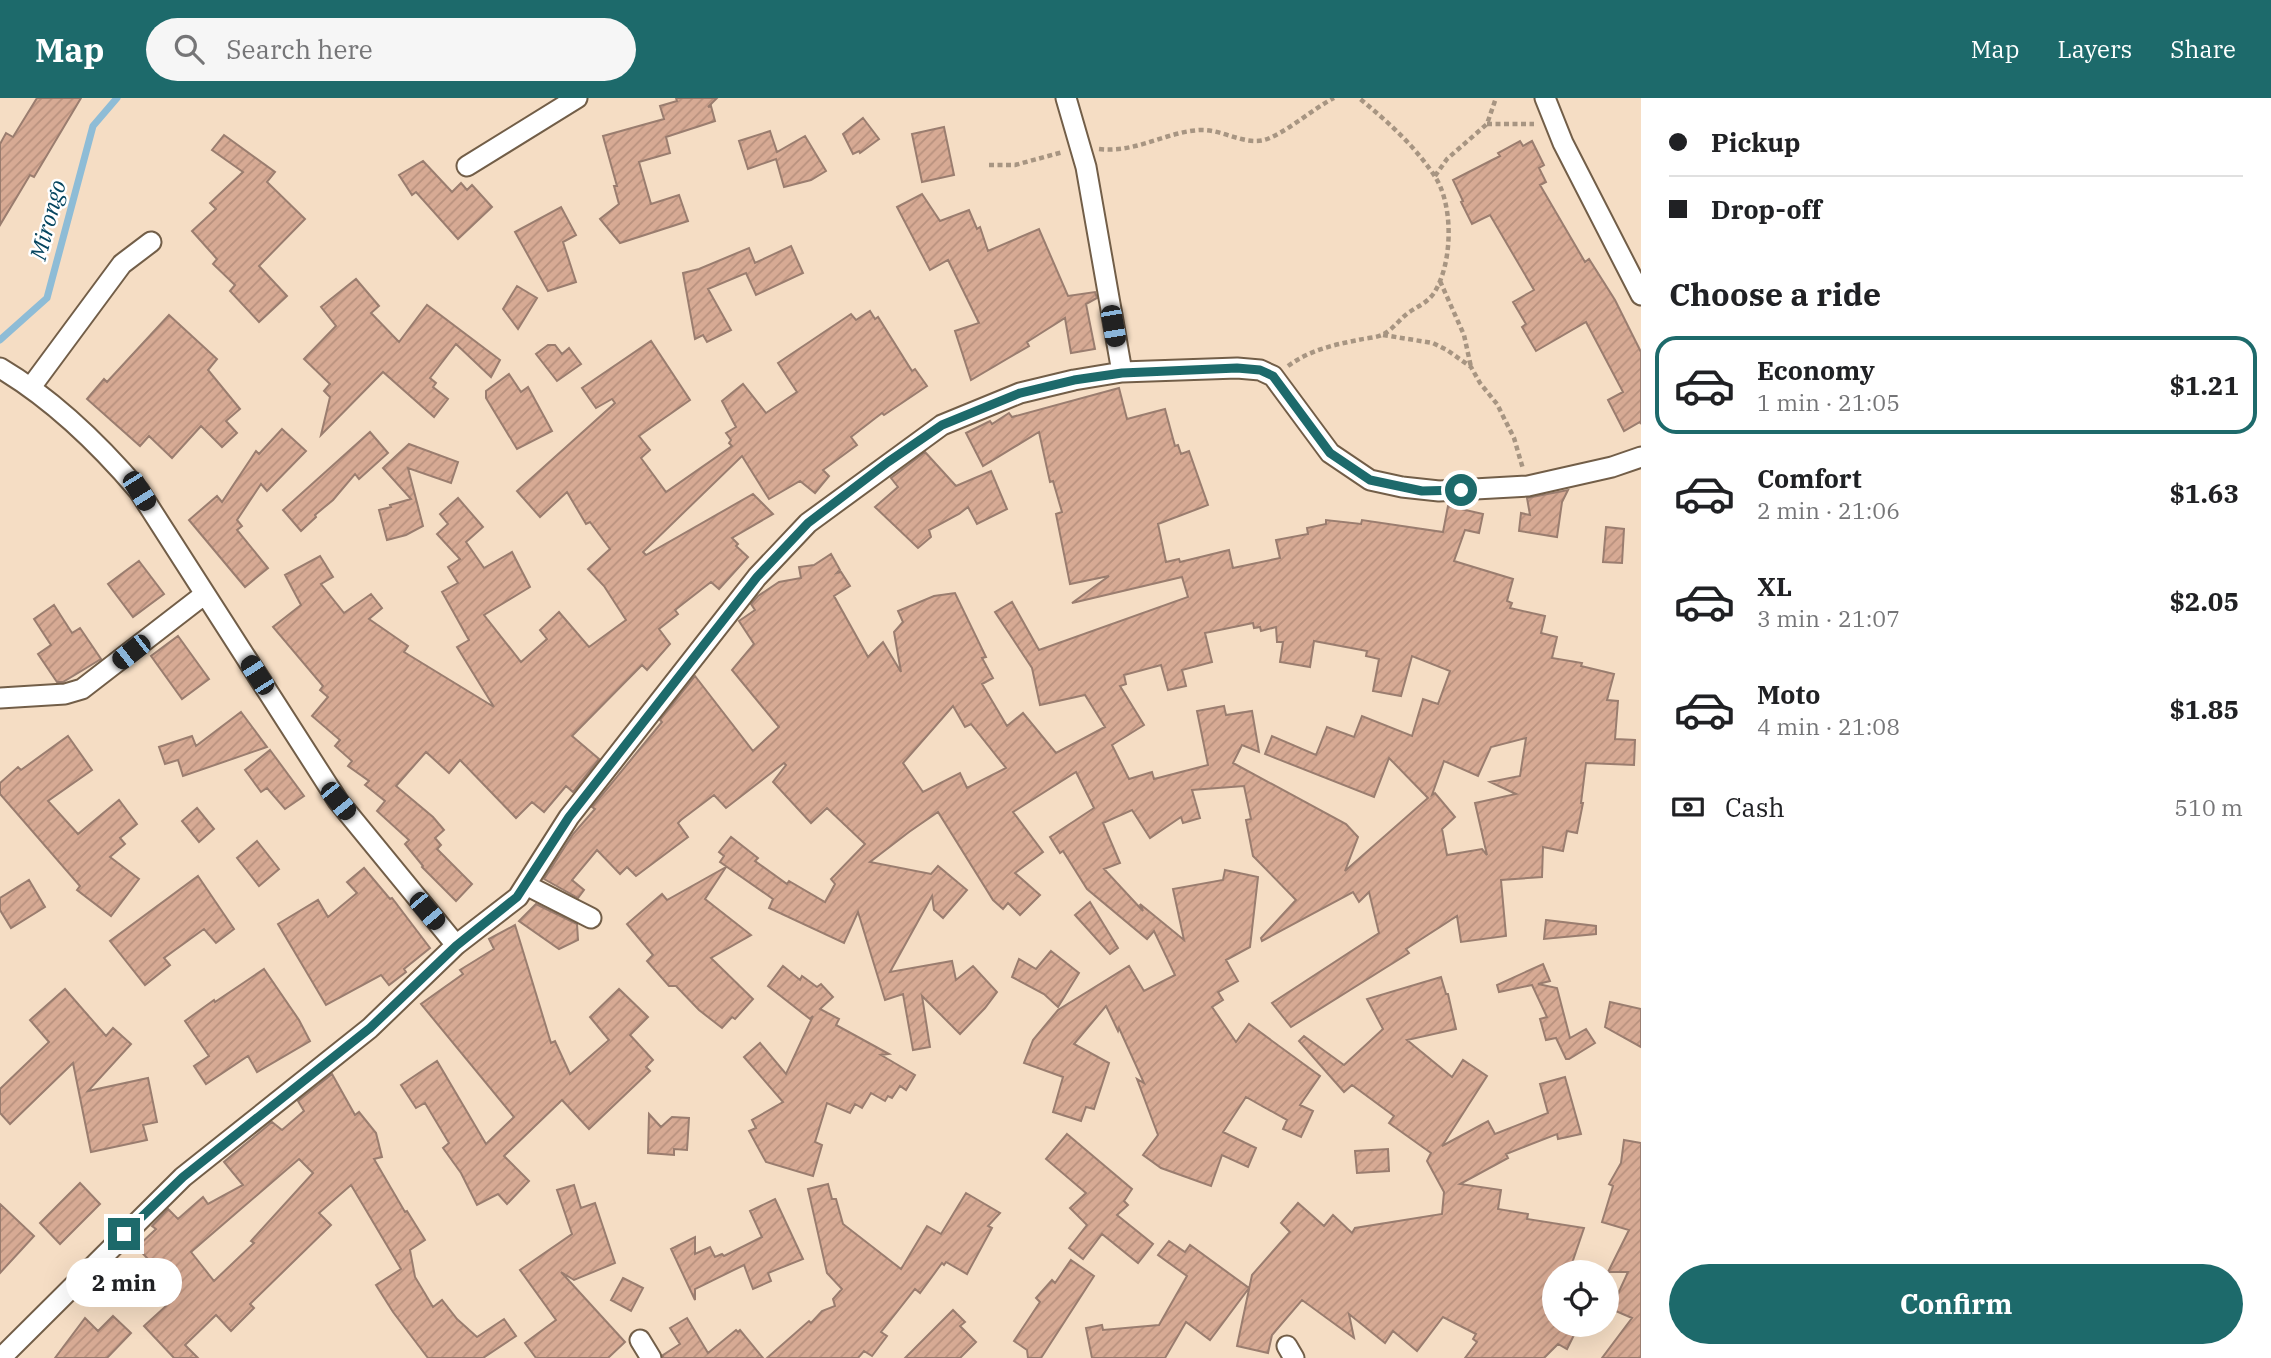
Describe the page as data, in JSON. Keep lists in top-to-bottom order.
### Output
{
  "water": ["Mirongo"],
  "page": {
    "header": "Map",
    "search": "Search here",
    "nav": ["Map", "Layers", "Share"],
    "banner": ["Pickup", "Drop-off"],
    "heading": "Choose a ride",
    "list": [
      {
        "name": "Economy",
        "note": "1 min · 21:05",
        "value": "$1.21"
      },
      {
        "name": "Comfort",
        "note": "2 min · 21:06",
        "value": "$1.63"
      },
      {
        "name": "XL",
        "note": "3 min · 21:07",
        "value": "$2.05"
      },
      {
        "name": "Moto",
        "note": "4 min · 21:08",
        "value": "$1.85"
      }
    ],
    "pay": ["Cash", "510 m"],
    "buttons": "Confirm",
    "bubble": "2 min"
  }
}
